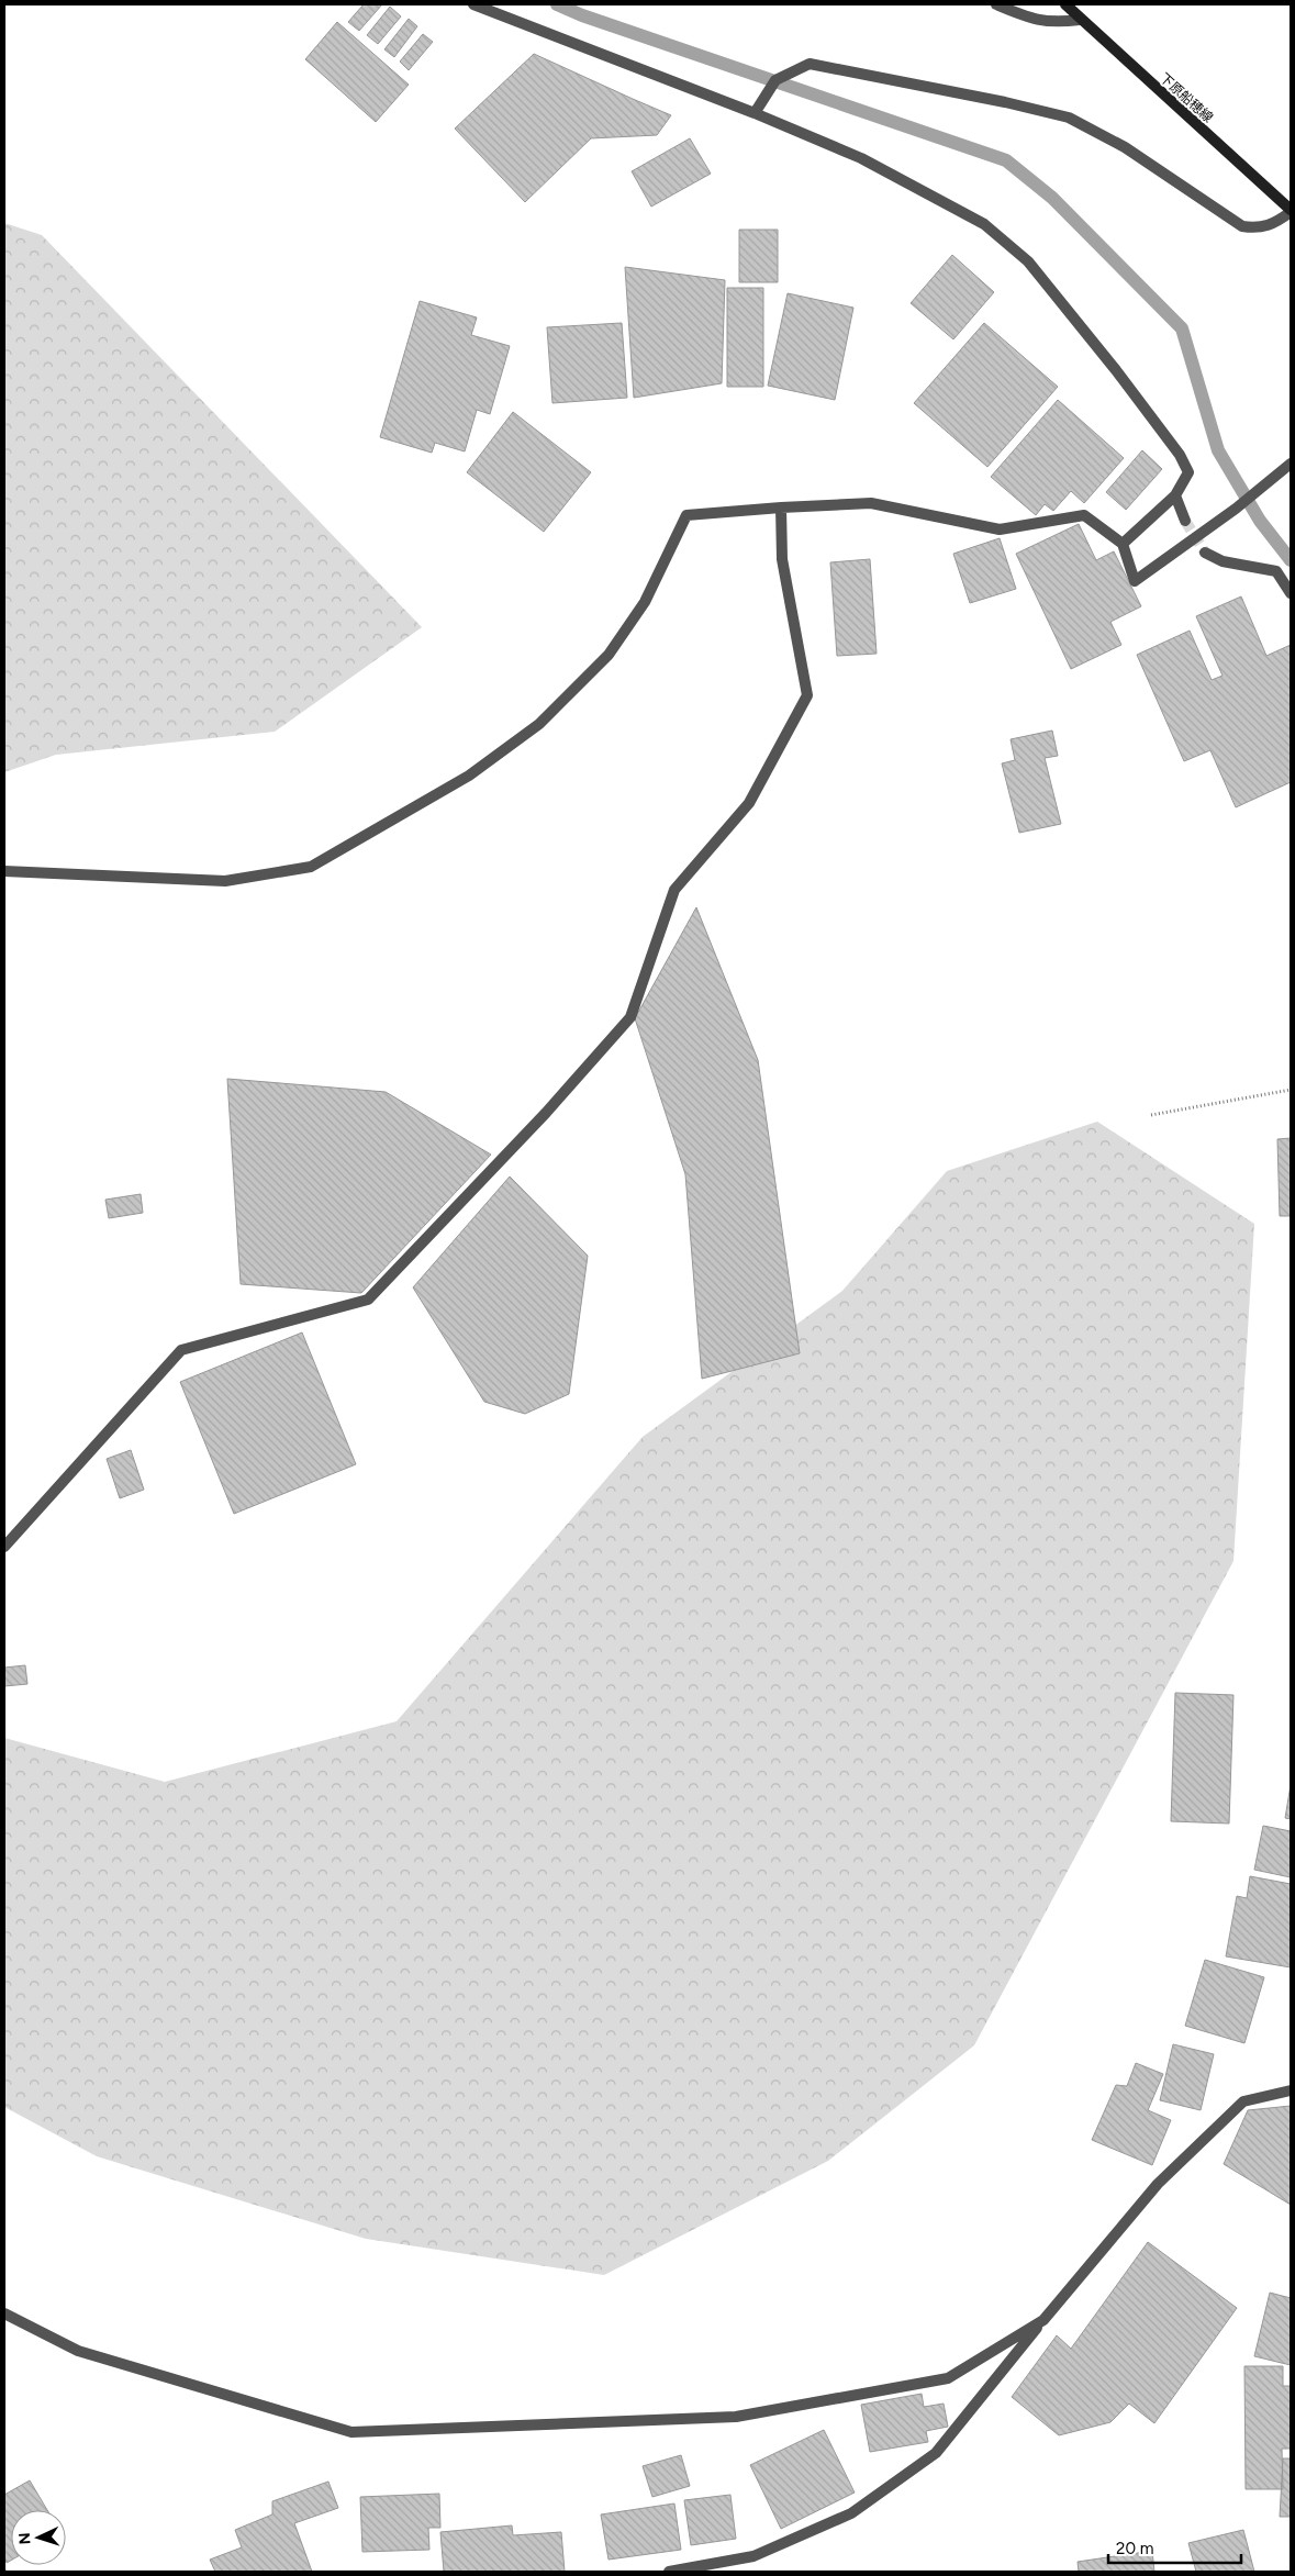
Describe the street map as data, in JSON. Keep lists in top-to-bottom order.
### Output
{
  "streets": {
    "main road": ["下原船穂線"]
  },
  "scale_bar": "20 m",
  "north": "left"
}
